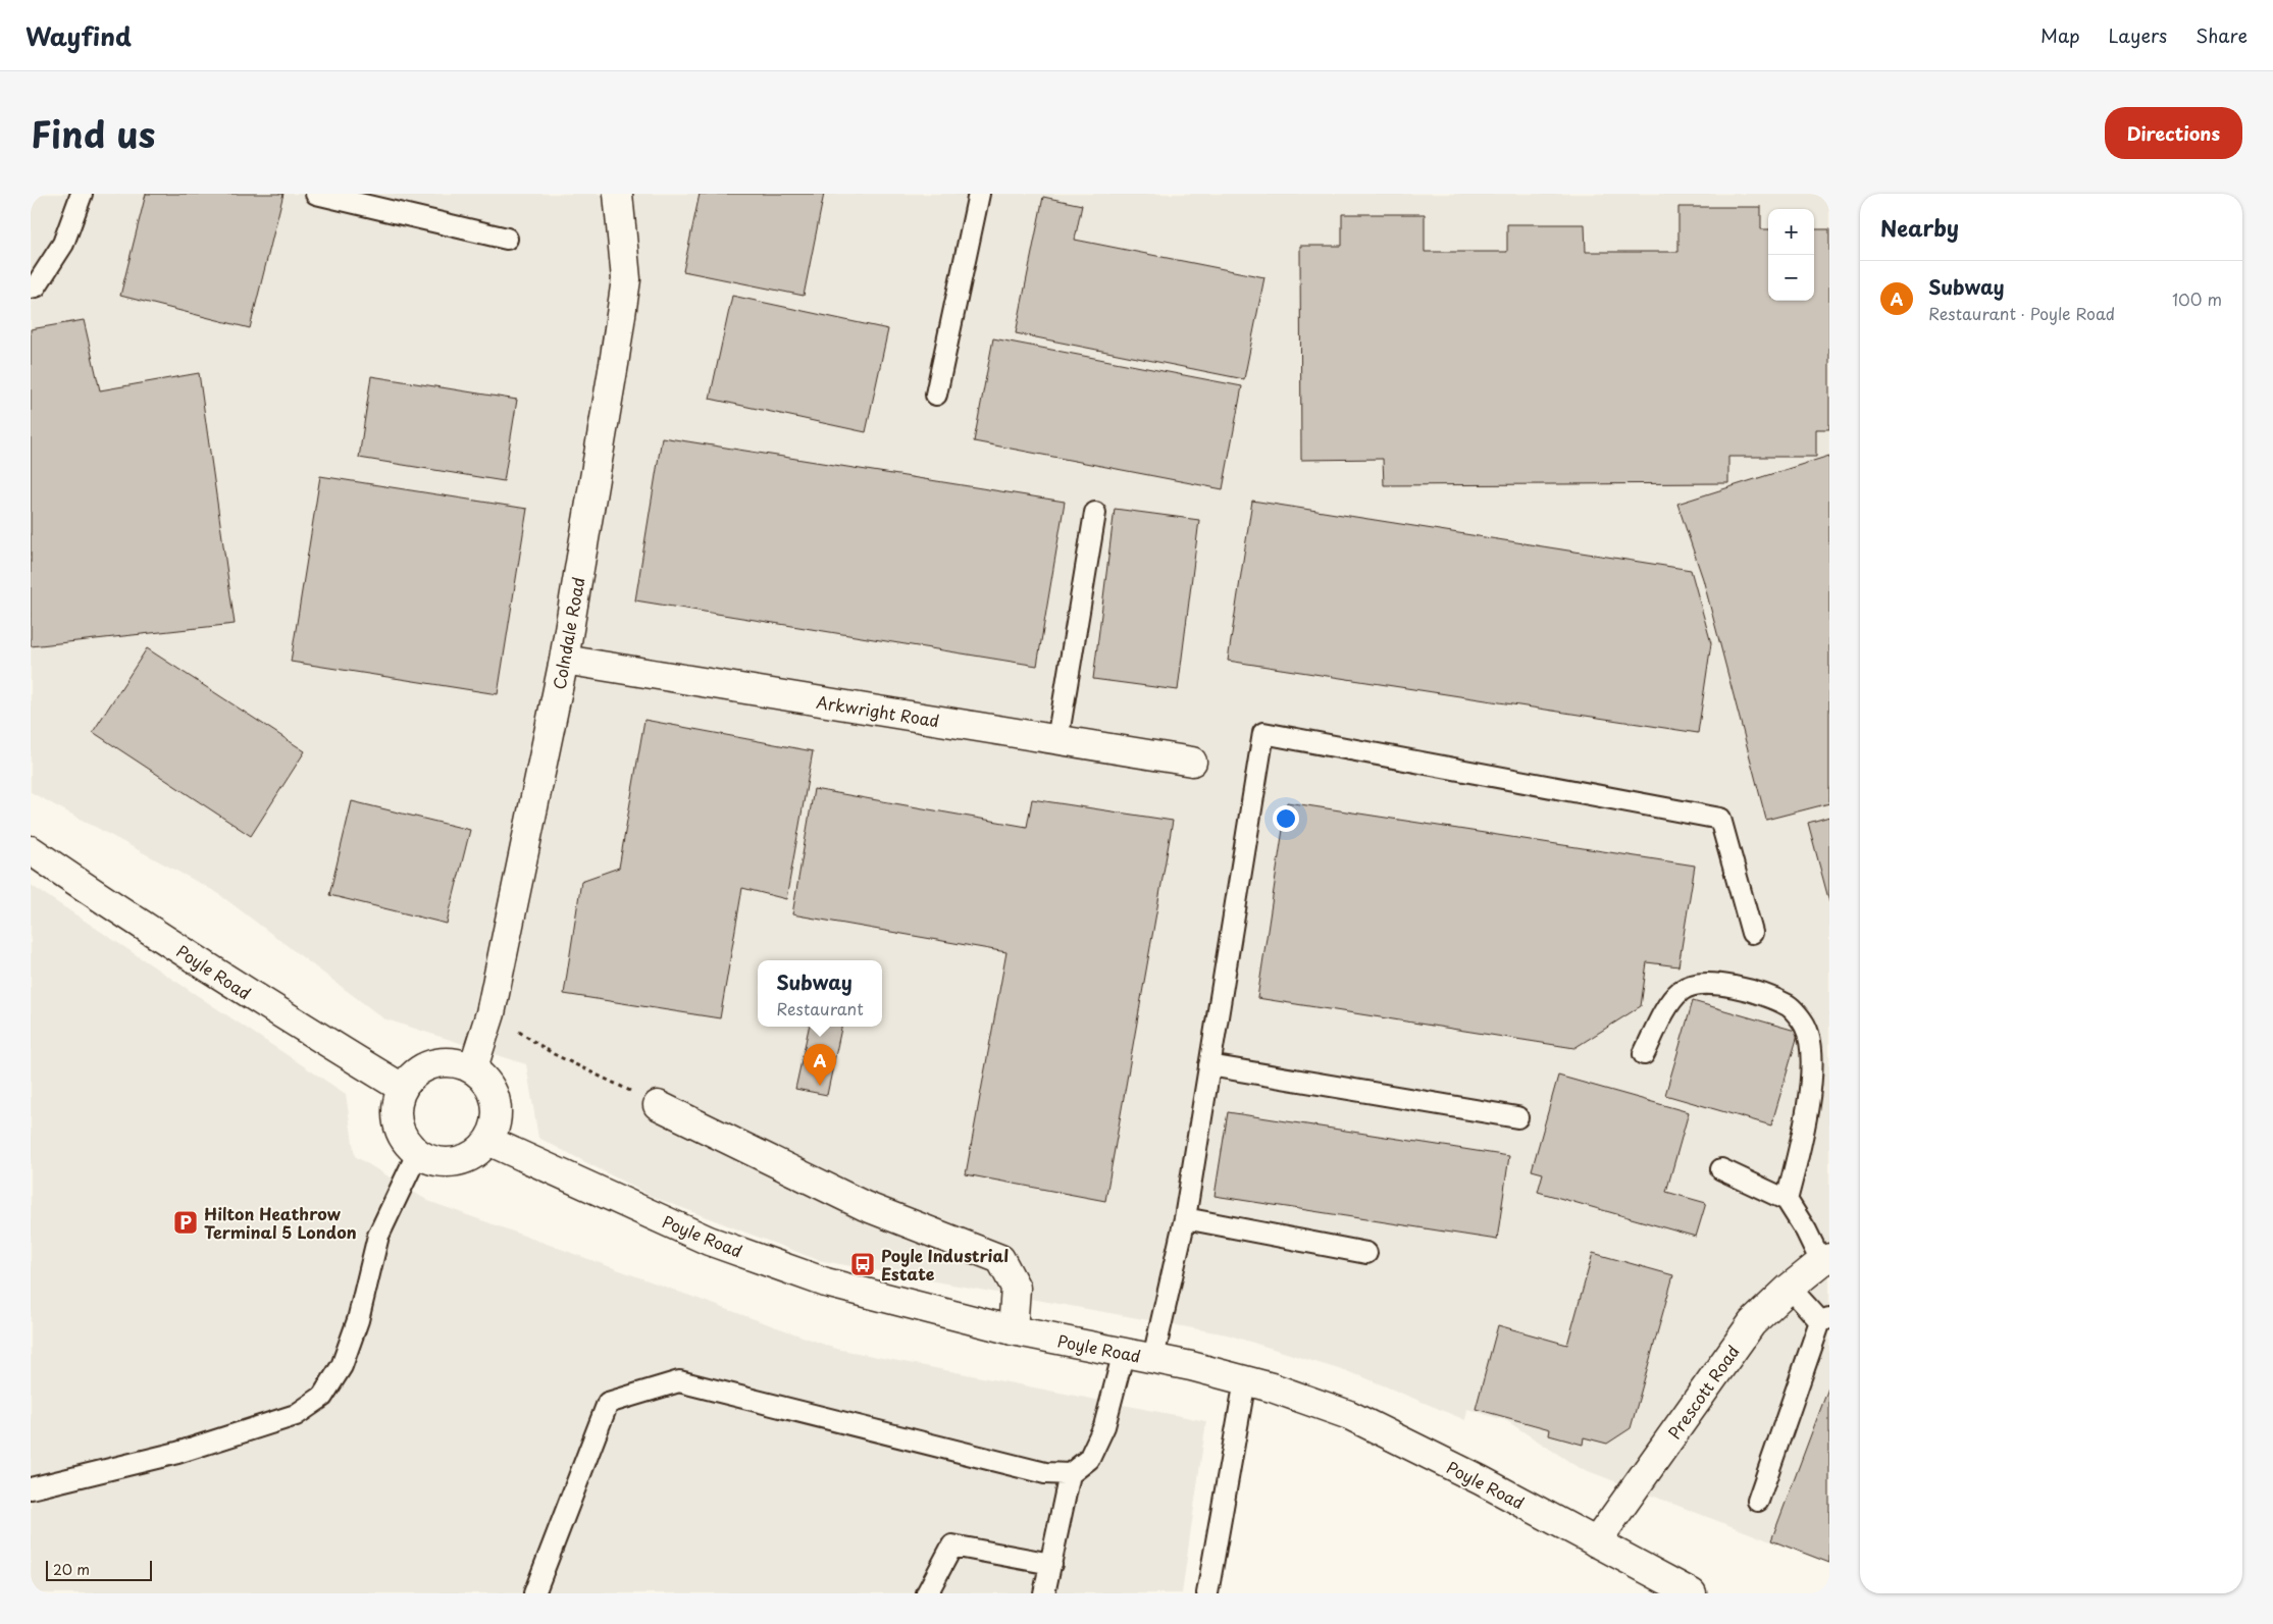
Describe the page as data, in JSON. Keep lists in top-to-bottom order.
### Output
{
  "streets": {
    "street": [
      "Colndale Road",
      "Arkwright Road",
      "Poyle Road",
      "Prescott Road"
    ]
  },
  "crossings": [
    ["Colndale Road", "Arkwright Road"],
    ["Colndale Road", "Poyle Road"],
    ["Poyle Road", "Prescott Road"]
  ],
  "places": {
    "parking": ["Hilton Heathrow Terminal 5 London"],
    "bus stop": ["Poyle Industrial Estate"]
  },
  "scale_bar": "20 m",
  "page": {
    "header": "Wayfind",
    "nav": ["Map", "Layers", "Share"],
    "title": "Find us",
    "buttons": "Directions",
    "heading": "Nearby",
    "map_buttons": ["+", "−"],
    "list": [
      {
        "mark": "A",
        "name": "Subway",
        "note": "Restaurant · Poyle Road",
        "value": "100 m"
      }
    ],
    "popup": ["Subway", "Restaurant"],
    "pins": "A",
    "scale": "20 m"
  }
}
